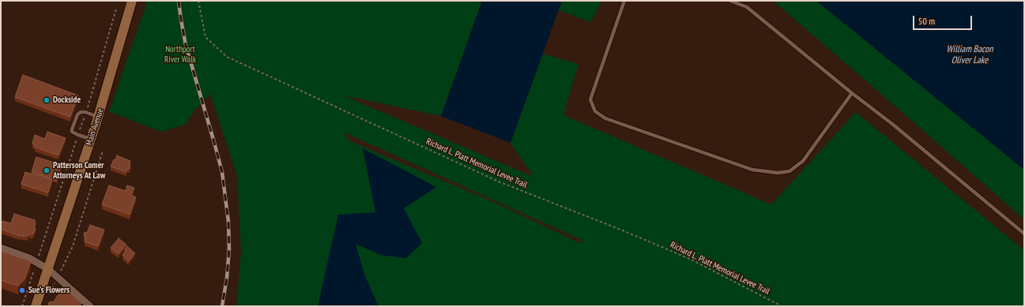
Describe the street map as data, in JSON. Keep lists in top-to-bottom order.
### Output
{
  "streets": {
    "main road": ["Main Avenue"],
    "path": ["Richard L. Platt Memorial Levee Trail"]
  },
  "water": ["William Bacon Oliver Lake"],
  "parks": ["Northport River Walk"],
  "places": ["Dockside", "Patterson Comer Attorneys At Law", "Sue's Flowers"],
  "scale_bar": "50 m"
}
